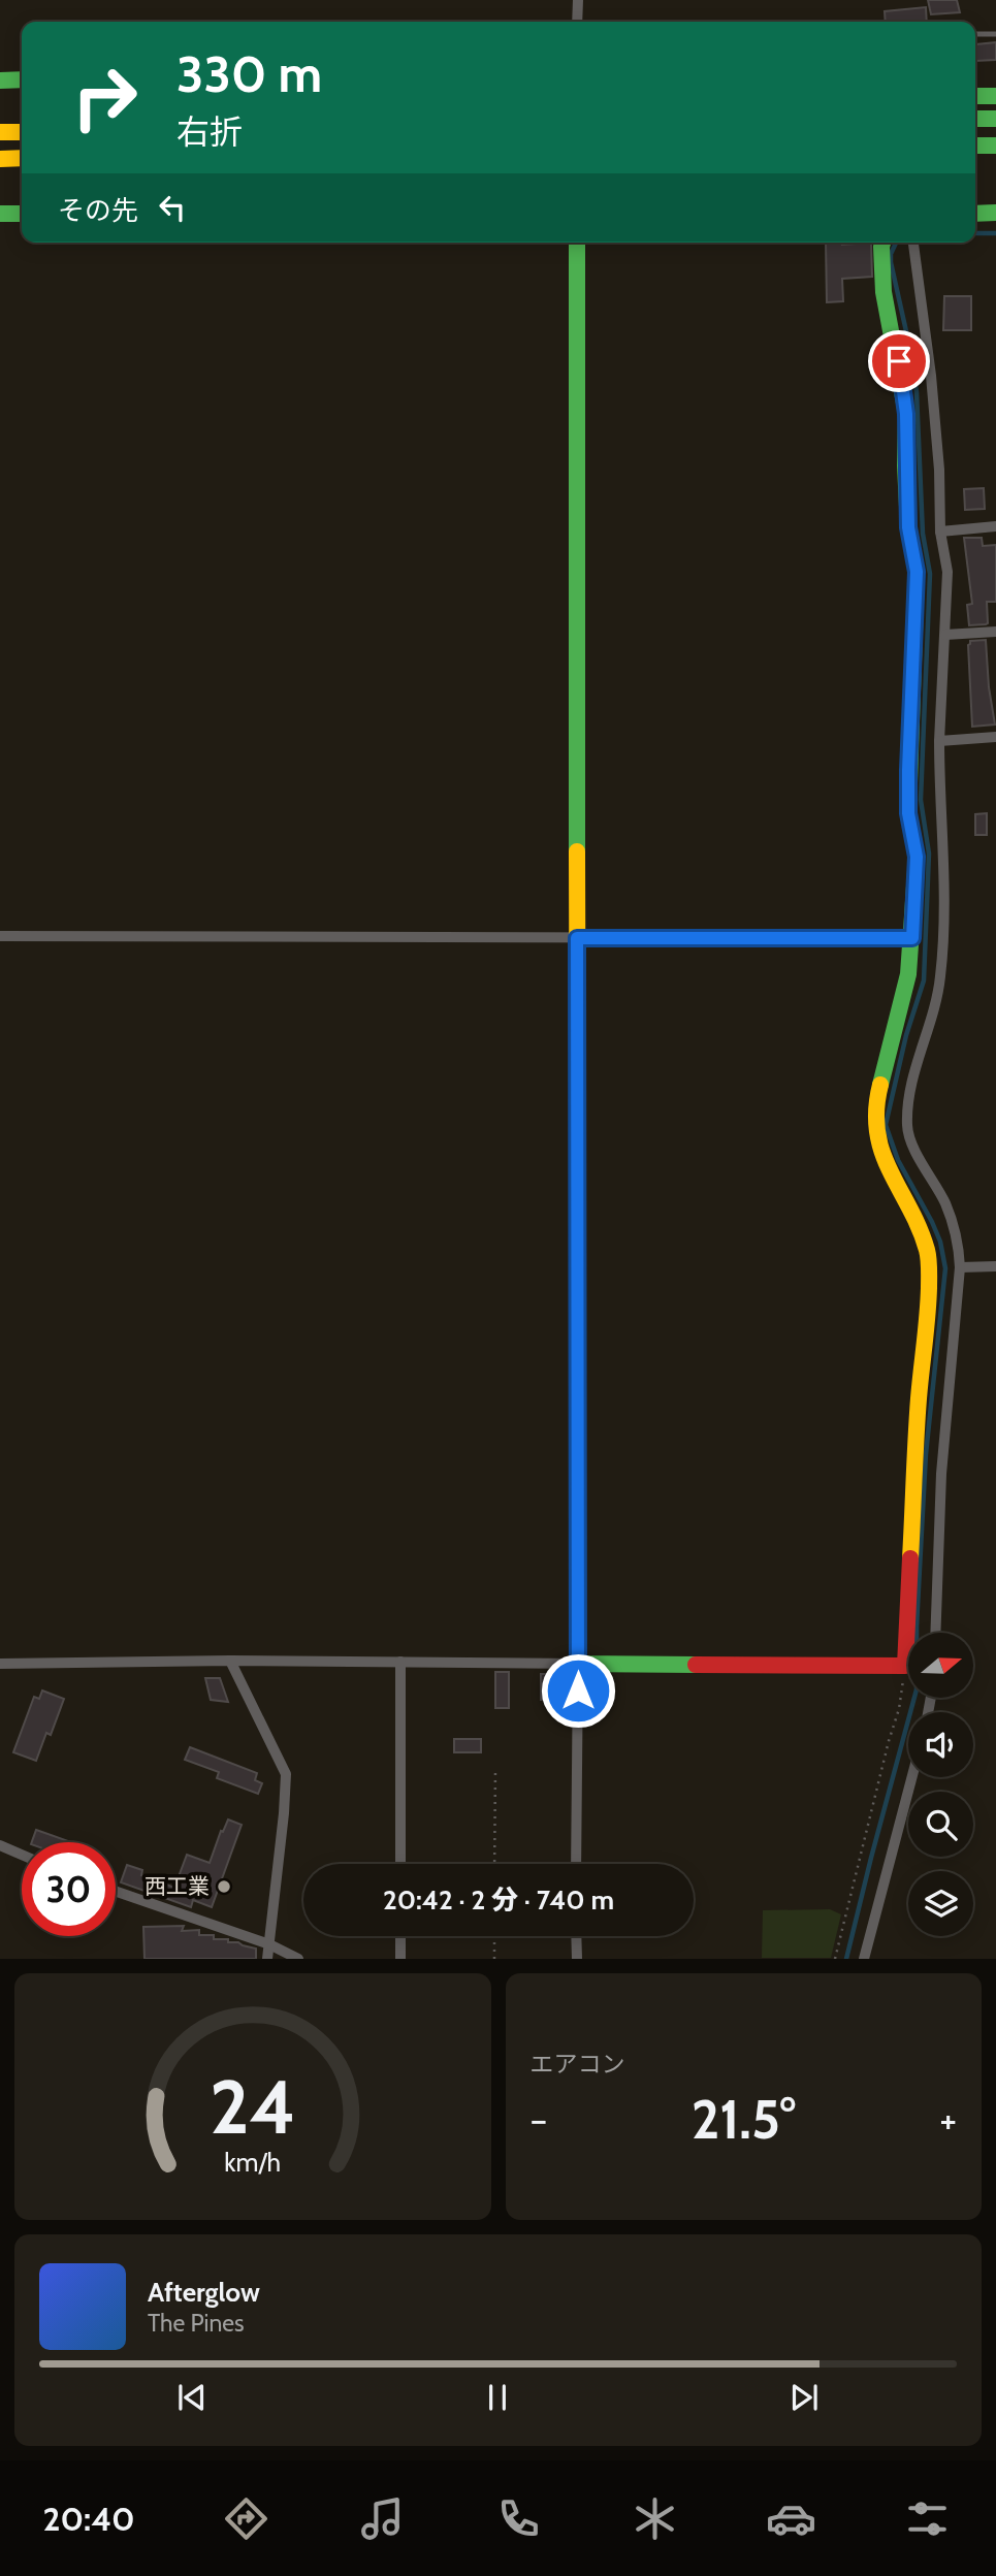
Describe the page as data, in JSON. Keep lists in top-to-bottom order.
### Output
{
  "places": ["西工業"],
  "north": "right",
  "page": {
    "turn": ["330 m", "右折"],
    "then": "その先",
    "limit": "30",
    "trip": "20:42 · 2 分 · 740 m",
    "tile": "エアコン",
    "heat": ["−", "21.5°", "+"],
    "song": ["Afterglow", "The Pines"],
    "tabs": "20:40",
    "gauge": ["24", "km/h"]
  }
}
